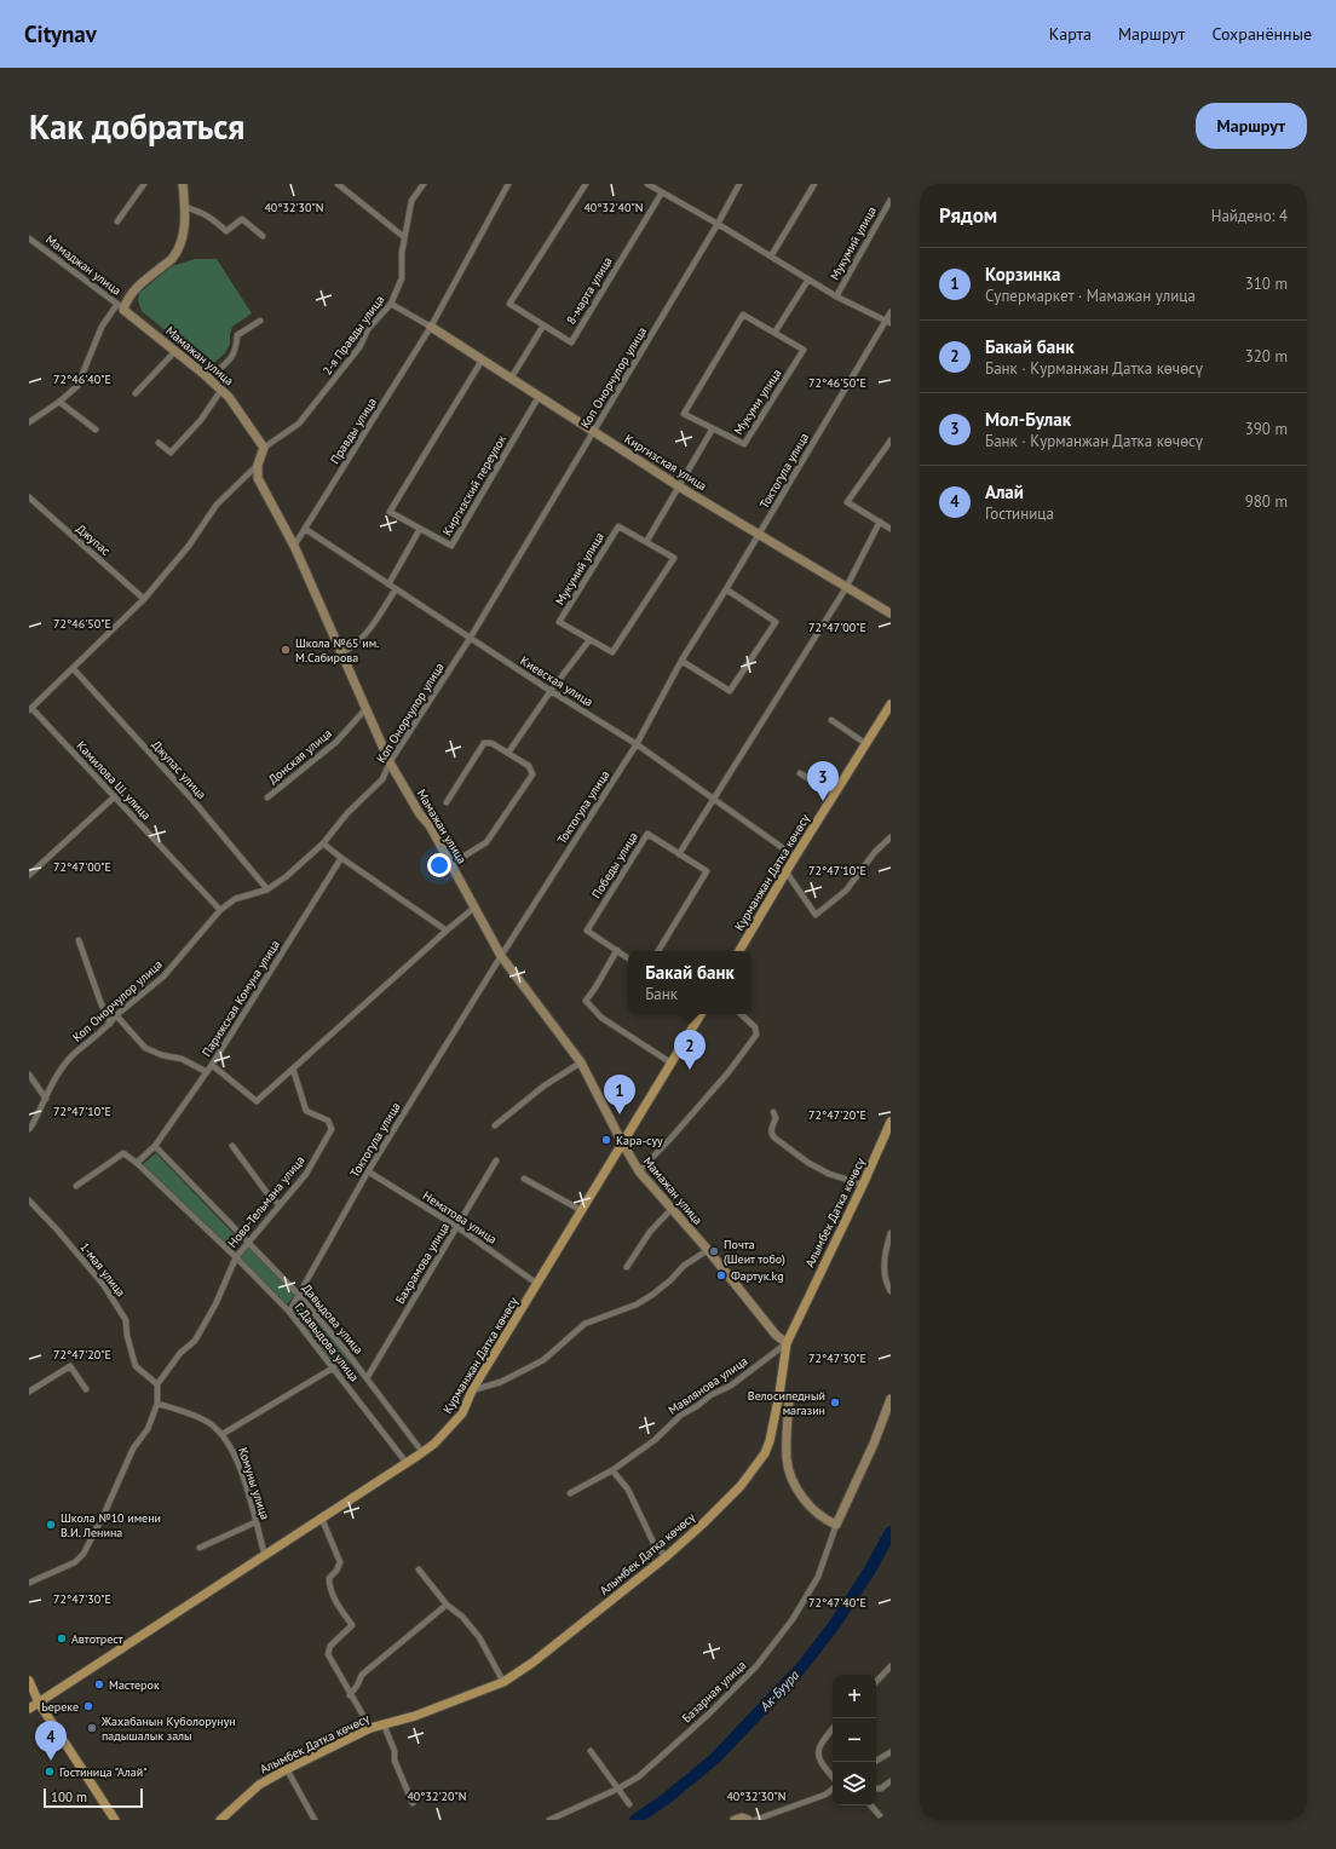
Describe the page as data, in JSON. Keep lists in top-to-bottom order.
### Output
{
  "streets": {
    "main road": ["Курманжан Датка көчөсү", "Алымбек Датка көчөсү"],
    "street": [
      "Мукумий улица",
      "Мамаджан улица",
      "8-марта улица",
      "2-я Правды улица",
      "Мамажан улица",
      "Коп Онорчулор улица",
      "Мукуми улица",
      "Правды улица",
      "Киргизская улица",
      "Токтогула улица",
      "Киргизский переулок",
      "Джупас",
      "Киевская улица",
      "Донская улица",
      "Джупас улица",
      "Камилова Ш. улица",
      "Победы улица",
      "Парижская Комуна улица",
      "Ново-Тельмана улица",
      "Нематова улица",
      "Бахрамова улица",
      "1-мая улица",
      "Давыдова улица",
      "Г. Давыдова улица",
      "Мавлянова улица",
      "Комуны улица",
      "Базарная улица"
    ]
  },
  "crossings": [
    ["Мамаджан улица", "Мамажан улица"],
    ["2-я Правды улица", "Мамажан улица"],
    ["Мамажан улица", "Коп Онорчулор улица"],
    ["Мамажан улица", "Правды улица"],
    ["Мамажан улица", "Токтогула улица"],
    ["Мамажан улица", "Донская улица"],
    ["Мамажан улица", "Курманжан Датка көчөсү"],
    ["Мамажан улица", "Алымбек Датка көчөсү"],
    ["Мамажан улица", "Мавлянова улица"],
    ["Коп Онорчулор улица", "Киргизская улица"],
    ["Коп Онорчулор улица", "Киевская улица"],
    ["Коп Онорчулор улица", "Джупас улица"],
    ["Коп Онорчулор улица", "Камилова Ш. улица"],
    ["Правды улица", "Киргизская улица"],
    ["Правды улица", "Киевская улица"],
    ["Киргизская улица", "Токтогула улица"],
    ["Киргизская улица", "Киргизский переулок"],
    ["Токтогула улица", "Киевская улица"],
    ["Токтогула улица", "Нематова улица"],
    ["Токтогула улица", "Давыдова улица"],
    ["Токтогула улица", "Г. Давыдова улица"],
    ["Киевская улица", "Курманжан Датка көчөсү"],
    ["Курманжан Датка көчөсү", "Нематова улица"],
    ["Курманжан Датка көчөсү", "Давыдова улица"],
    ["Курманжан Датка көчөсү", "Г. Давыдова улица"],
    ["Курманжан Датка көчөсү", "Комуны улица"],
    ["Парижская Комуна улица", "Давыдова улица"],
    ["Парижская Комуна улица", "Г. Давыдова улица"],
    ["Ново-Тельмана улица", "1-мая улица"],
    ["Ново-Тельмана улица", "Давыдова улица"],
    ["Ново-Тельмана улица", "Г. Давыдова улица"],
    ["Алымбек Датка көчөсү", "Мавлянова улица"],
    ["Нематова улица", "Бахрамова улица"],
    ["Бахрамова улица", "Давыдова улица"]
  ],
  "water": ["Ак-Буура"],
  "places": [
    "Школа №65 им. М.Сабирова",
    "Кара-суу",
    "Почта (Шеит тобо)",
    "Фартук.kg",
    "Велосипедный магазин",
    "Школа №10 имени В.И. Ленина",
    "Автотрест",
    "Мастерок",
    "Ьереке",
    "Жахабанын Куболорунун падышалык залы",
    "Гостиница \"Алай\""
  ],
  "scale_bar": "100 m",
  "page": {
    "header": "Citynav",
    "nav": ["Карта", "Маршрут", "Сохранённые"],
    "buttons": "Маршрут",
    "title": "Как добраться",
    "heading": ["Рядом", "Найдено: 4"],
    "list": [
      {
        "mark": "1",
        "name": "Корзинка",
        "note": "Супермаркет · Мамажан улица",
        "value": "310 m"
      },
      {
        "mark": "2",
        "name": "Бакай банк",
        "note": "Банк · Курманжан Датка көчөсү",
        "value": "320 m"
      },
      {
        "mark": "3",
        "name": "Мол-Булак",
        "note": "Банк · Курманжан Датка көчөсү",
        "value": "390 m"
      },
      {
        "mark": "4",
        "name": "Алай",
        "note": "Гостиница",
        "value": "980 m"
      }
    ],
    "pins": [
      "3",
      "2",
      "1",
      "4"
    ],
    "popup": ["Бакай банк", "Банк"],
    "map_buttons": ["+", "−"],
    "scale": "100 m"
  },
  "coordinates": [
    "40°32'30\"N",
    "40°32'40\"N",
    "72°46'40\"E",
    "72°46'50\"E",
    "72°47'00\"E",
    "72°47'10\"E",
    "72°47'20\"E",
    "72°47'30\"E",
    "72°47'40\"E",
    "40°32'20\"N"
  ]
}
